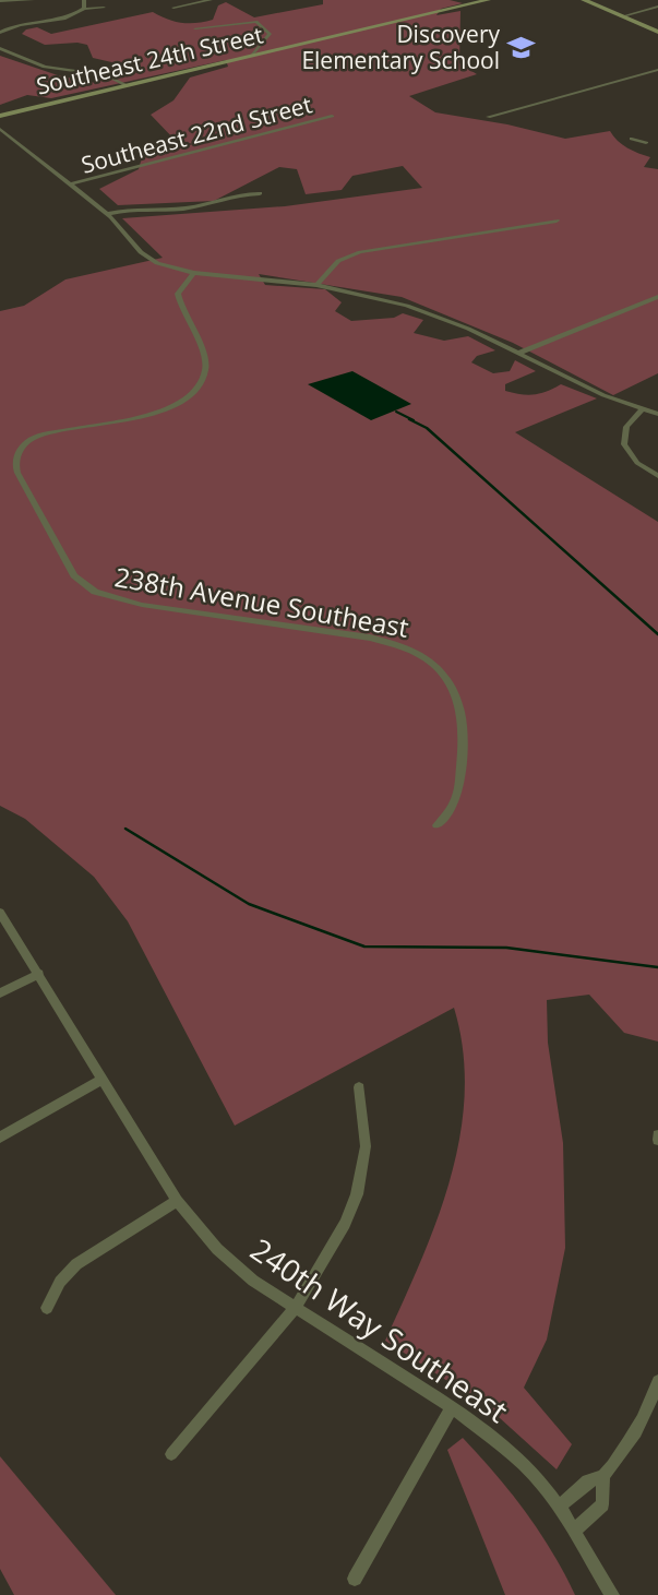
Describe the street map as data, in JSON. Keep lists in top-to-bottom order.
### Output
{
  "streets": {
    "street": [
      "Southeast 24th Street",
      "Southeast 22nd Street",
      "238th Avenue Southeast",
      "240th Way Southeast"
    ]
  },
  "places": {
    "school or university": ["Discovery Elementary School"]
  }
}
